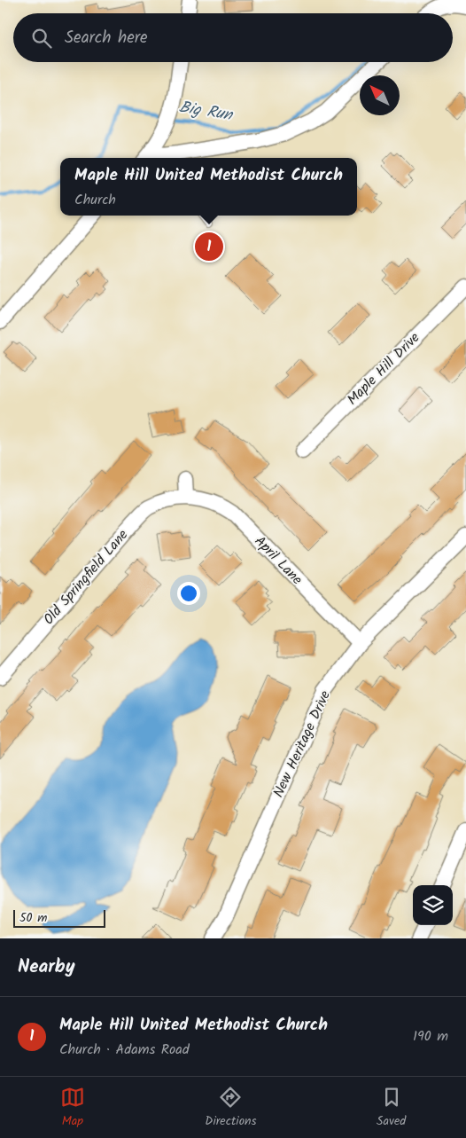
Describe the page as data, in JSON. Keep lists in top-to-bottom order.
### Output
{
  "streets": {
    "street": [
      "Maple Hill Drive",
      "April Lane",
      "Old Springfield Lane",
      "New Heritage Drive"
    ]
  },
  "crossings": [
    ["April Lane", "Old Springfield Lane"],
    ["April Lane", "New Heritage Drive"]
  ],
  "water": ["Big Run"],
  "scale_bar": "50 m",
  "north": "top left",
  "page": {
    "search": "Search here",
    "popup": ["Maple Hill United Methodist Church", "Church"],
    "pins": "1",
    "scale": "50 m",
    "heading": "Nearby",
    "list": [
      {
        "mark": "1",
        "name": "Maple Hill United Methodist Church",
        "note": "Church · Adams Road",
        "value": "190 m"
      }
    ],
    "nav": ["Map", "Directions", "Saved"]
  }
}
